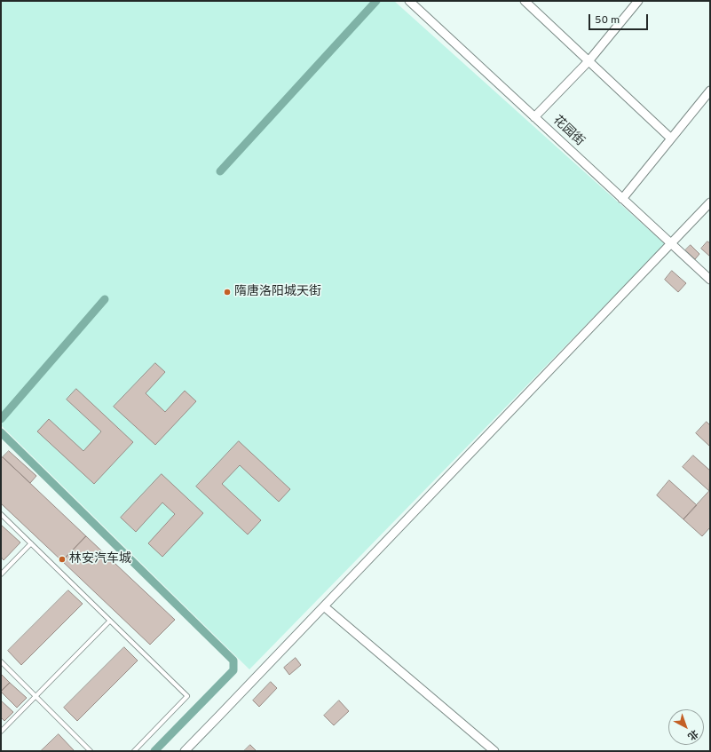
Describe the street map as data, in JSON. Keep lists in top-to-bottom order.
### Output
{
  "streets": {
    "street": ["花园街"]
  },
  "places": ["隋唐洛阳城天街", "林安汽车城"],
  "scale_bar": "50 m",
  "north": "bottom right"
}
